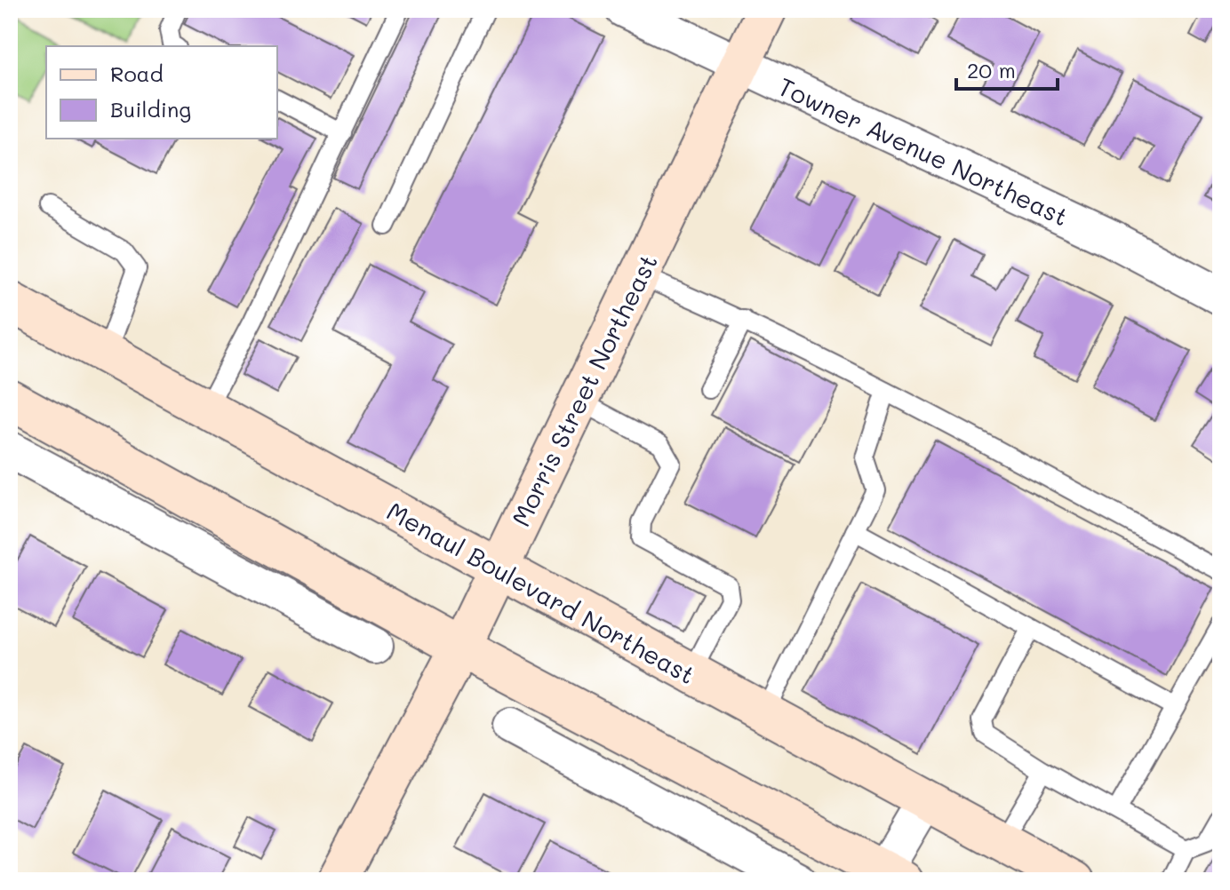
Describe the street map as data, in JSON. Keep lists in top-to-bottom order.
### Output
{
  "streets": {
    "main road": ["Morris Street Northeast", "Menaul Boulevard Northeast"],
    "street": ["Towner Avenue Northeast"]
  },
  "crossings": [
    ["Towner Avenue Northeast", "Morris Street Northeast"],
    ["Morris Street Northeast", "Menaul Boulevard Northeast"]
  ],
  "legend": ["Road", "Building"],
  "scale_bar": "20 m"
}
